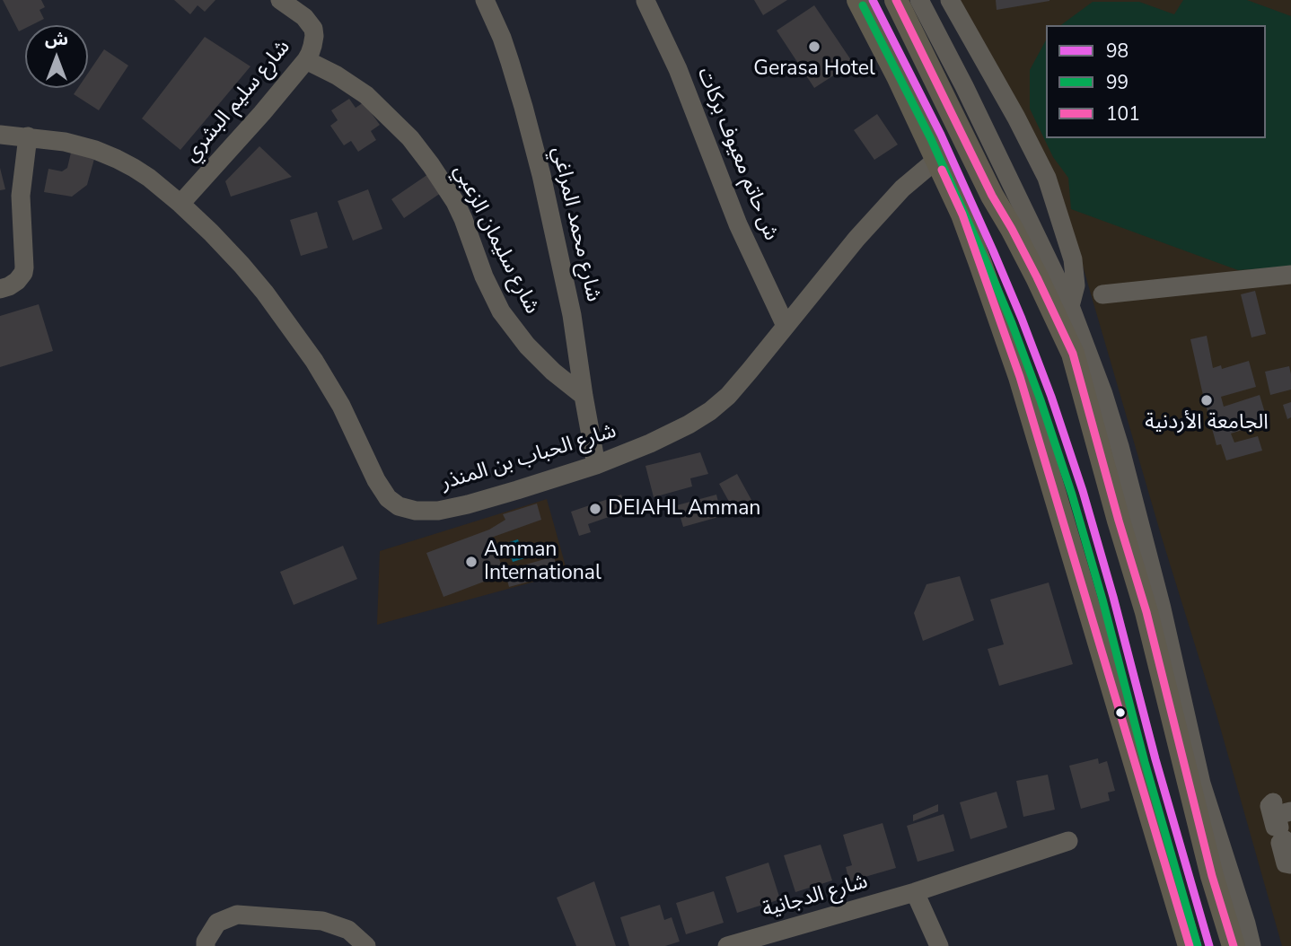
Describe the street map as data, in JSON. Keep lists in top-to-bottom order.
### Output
{
  "streets": {
    "street": [
      "شارع سليم البشري",
      "ش حاتم معيوف بركات",
      "شارع محمد المراغي",
      "شارع سليمان الزعبي",
      "شارع الحباب بن المنذر",
      "شارع الدجانية"
    ]
  },
  "crossings": [
    ["شارع سليم البشري", "شارع سليمان الزعبي"],
    ["شارع سليم البشري", "شارع الحباب بن المنذر"],
    ["ش حاتم معيوف بركات", "شارع الحباب بن المنذر"],
    ["شارع محمد المراغي", "شارع سليمان الزعبي"],
    ["شارع محمد المراغي", "شارع الحباب بن المنذر"]
  ],
  "places": [
    "Gerasa Hotel",
    "الجامعة الأردنية",
    "DEIAHL Amman",
    "Amman International"
  ],
  "lines": ["transit line 98", "transit line 101", "transit line 99"],
  "legend": ["98", "99", "101"],
  "north": "top"
}
